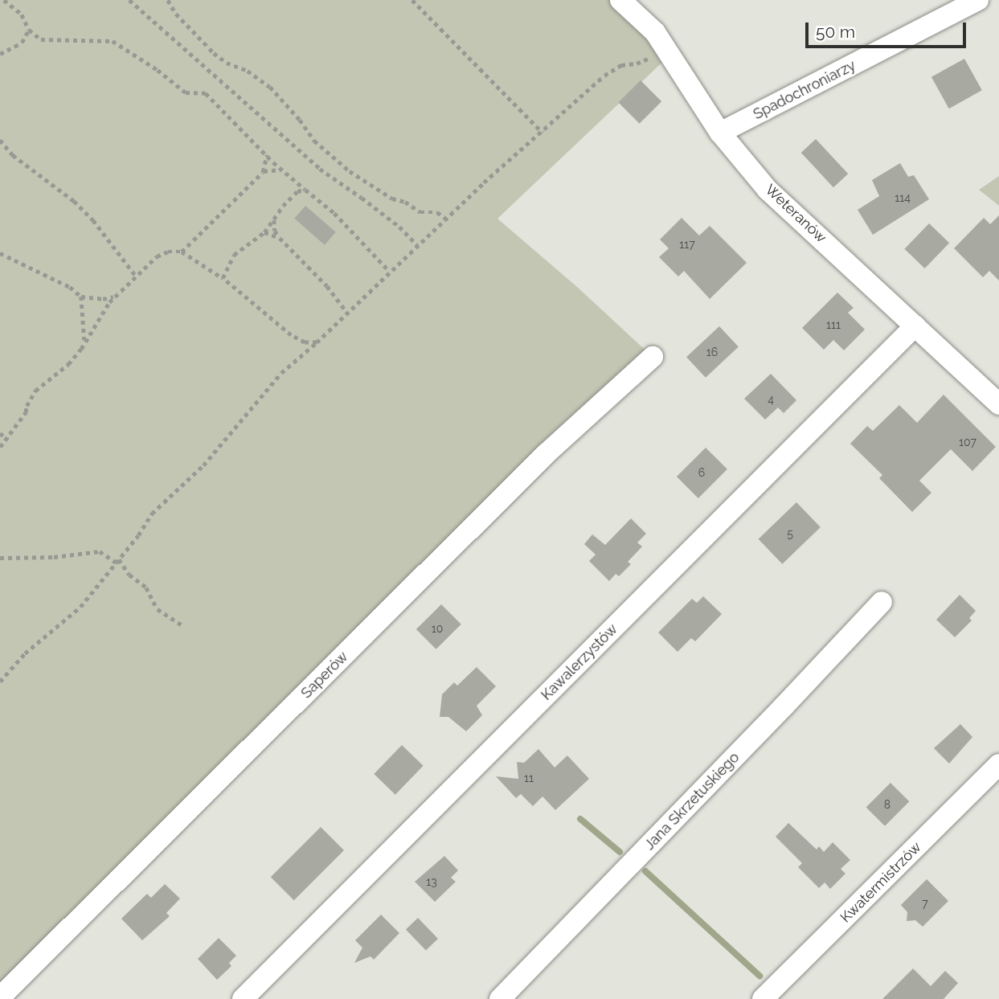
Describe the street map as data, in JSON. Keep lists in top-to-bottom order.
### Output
{
  "streets": {
    "street": [
      "Spadochroniarzy",
      "Weteranów",
      "Kawalerzystów",
      "Saperów",
      "Jana Skrzetuskiego",
      "Kwatermistrzów"
    ]
  },
  "crossings": [
    ["Spadochroniarzy", "Weteranów"],
    ["Weteranów", "Kawalerzystów"]
  ],
  "house_numbers": [
    "114",
    "117",
    "111",
    "16",
    "4",
    "107",
    "6",
    "5",
    "10",
    "11",
    "8",
    "13",
    "7"
  ],
  "scale_bar": "50 m"
}
